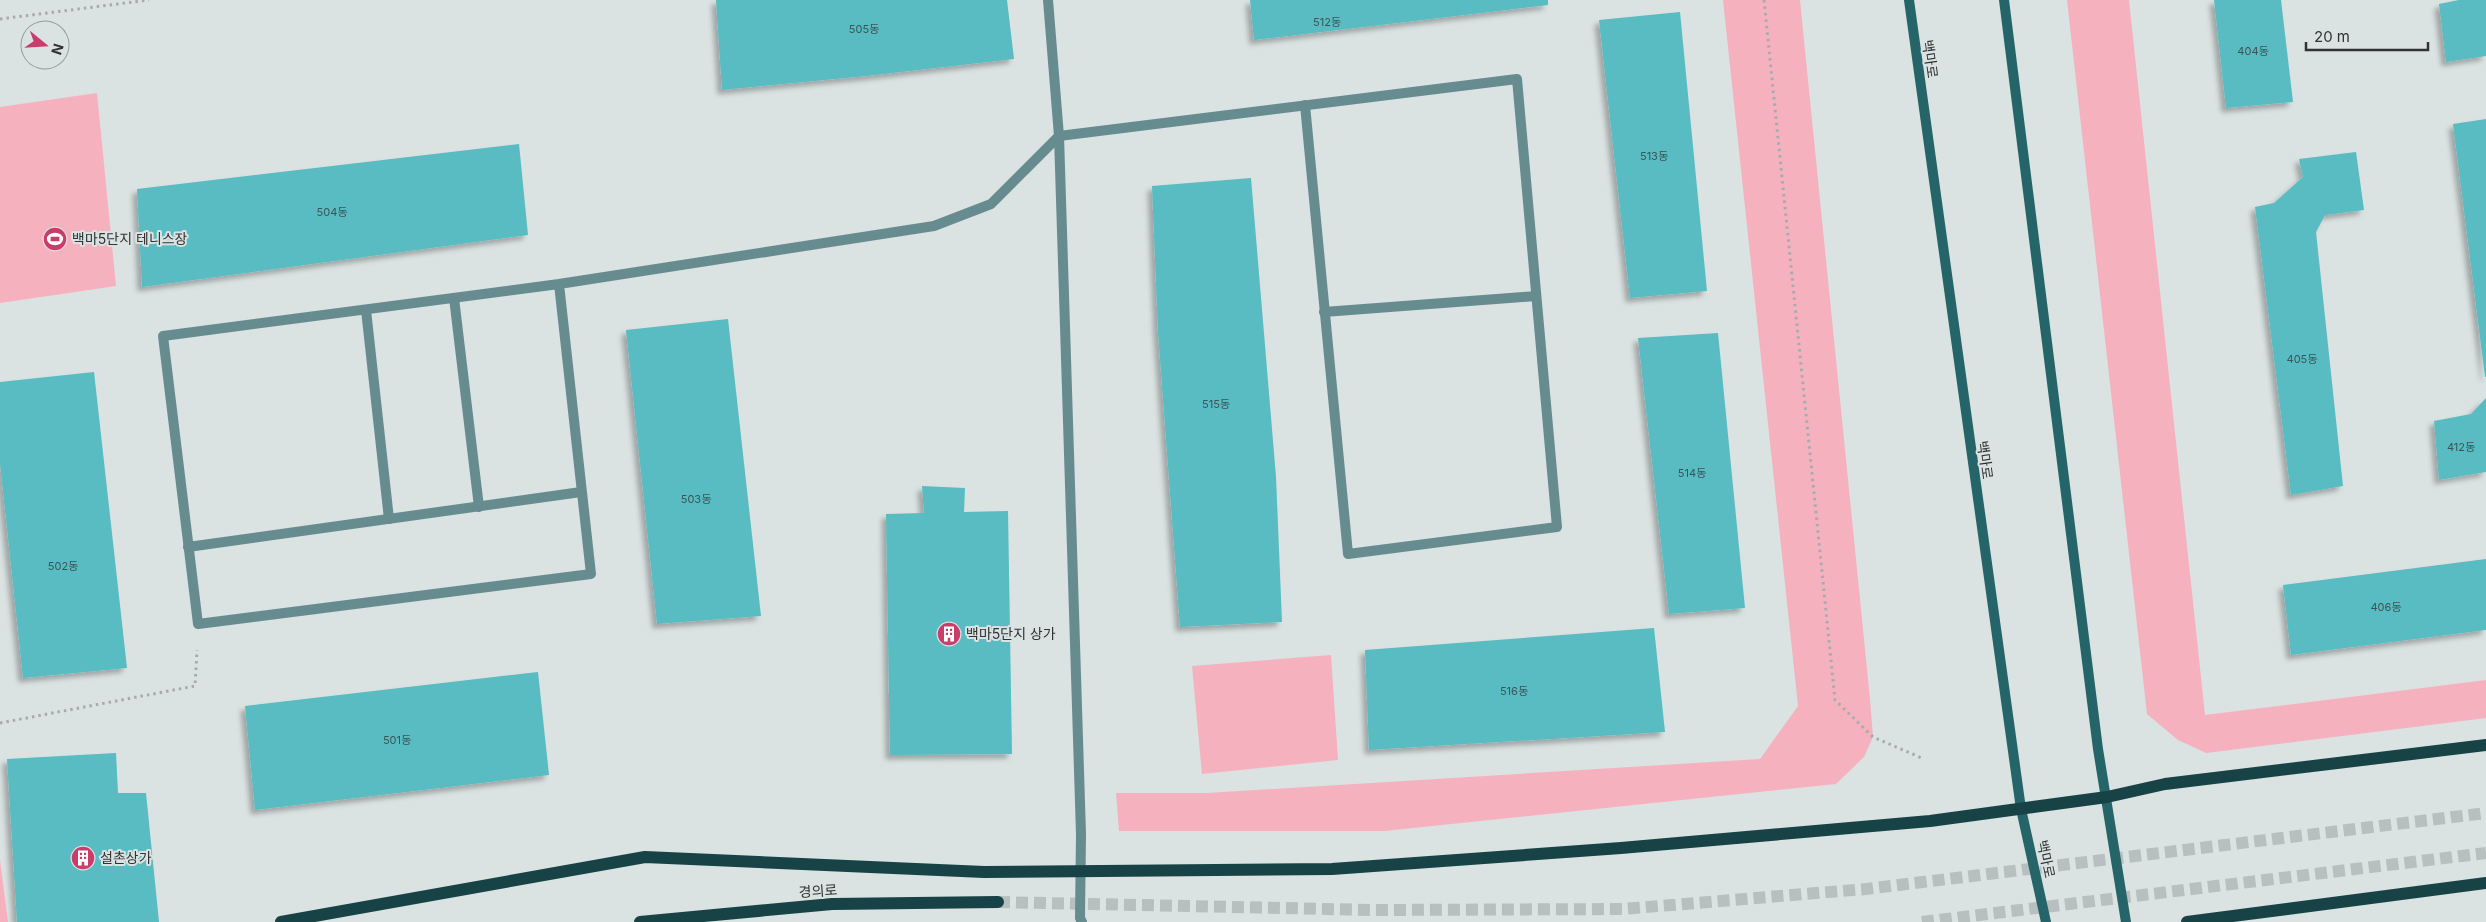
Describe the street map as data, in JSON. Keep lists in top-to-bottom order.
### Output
{
  "streets": {
    "main road": ["백마로", "경의로"]
  },
  "places": {
    "sports": ["백마5단지 테니스장"],
    "building": ["백마5단지 상가", "설촌상가"]
  },
  "house_numbers": [
    "512동",
    "505동",
    "404동",
    "513동",
    "504동",
    "405동",
    "515동",
    "412동",
    "514동",
    "503동",
    "502동",
    "406동",
    "516동",
    "501동"
  ],
  "scale_bar": "20 m",
  "north": "right"
}
